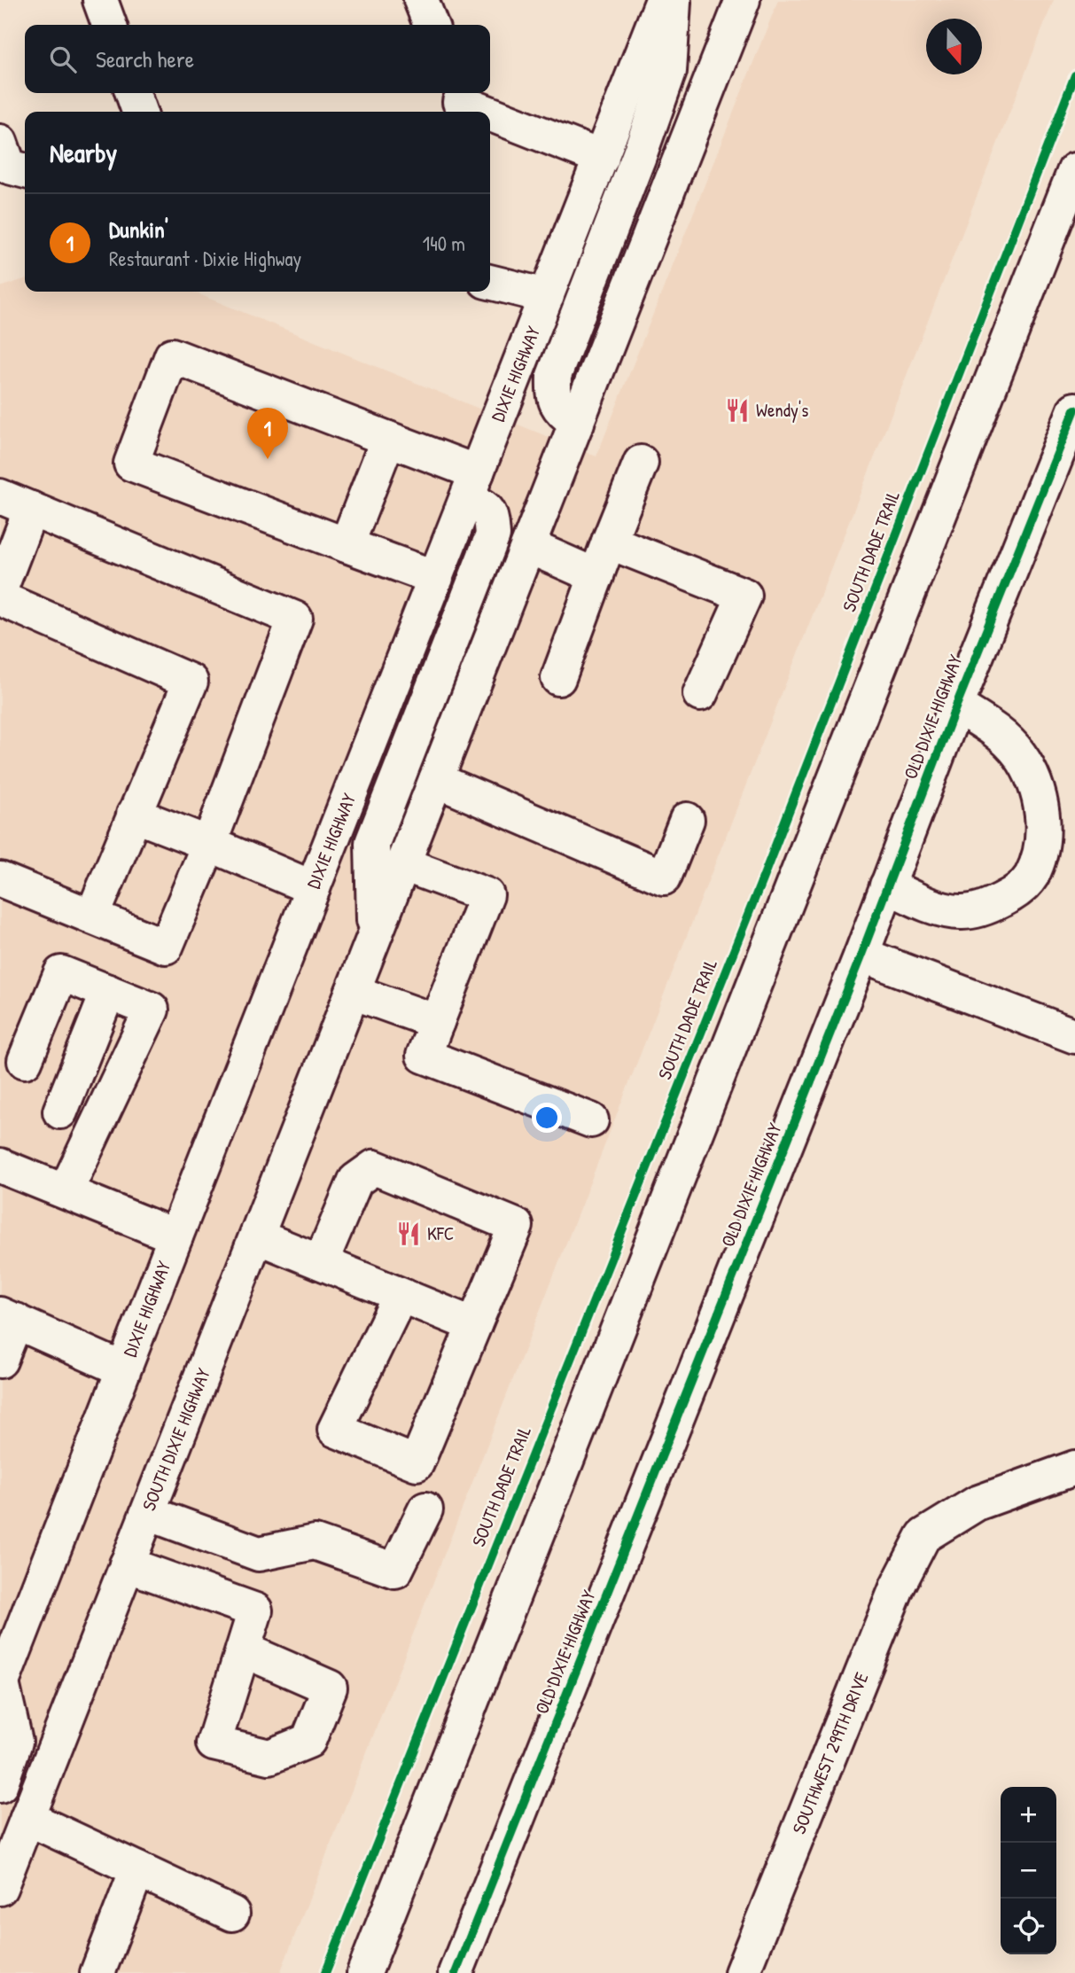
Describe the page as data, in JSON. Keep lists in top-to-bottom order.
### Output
{
  "streets": {
    "main road": [
      "DIXIE HIGHWAY",
      "OLD DIXIE HIGHWAY",
      "SOUTH DIXIE HIGHWAY",
      "SOUTHWEST 299TH DRIVE"
    ],
    "cycle path": ["SOUTH DADE TRAIL"]
  },
  "places": {
    "restaurant": ["Wendy's", "KFC"]
  },
  "north": "bottom",
  "page": {
    "search": "Search here",
    "heading": "Nearby",
    "list": [
      {
        "mark": "1",
        "name": "Dunkin'",
        "note": "Restaurant · Dixie Highway",
        "value": "140 m"
      }
    ],
    "pins": "1",
    "map_buttons": ["+", "−"]
  }
}
